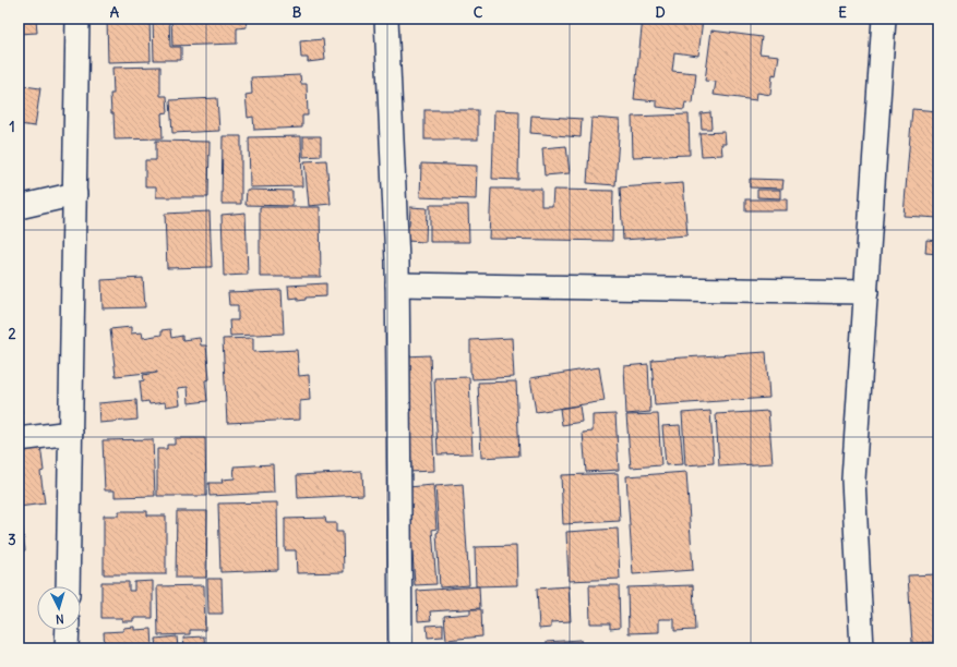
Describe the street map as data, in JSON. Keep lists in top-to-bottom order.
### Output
{
  "north": "bottom",
  "grid": {
    "columns": [
      "A",
      "B",
      "C",
      "D",
      "E"
    ],
    "rows": ["1", "2", "3"]
  }
}
